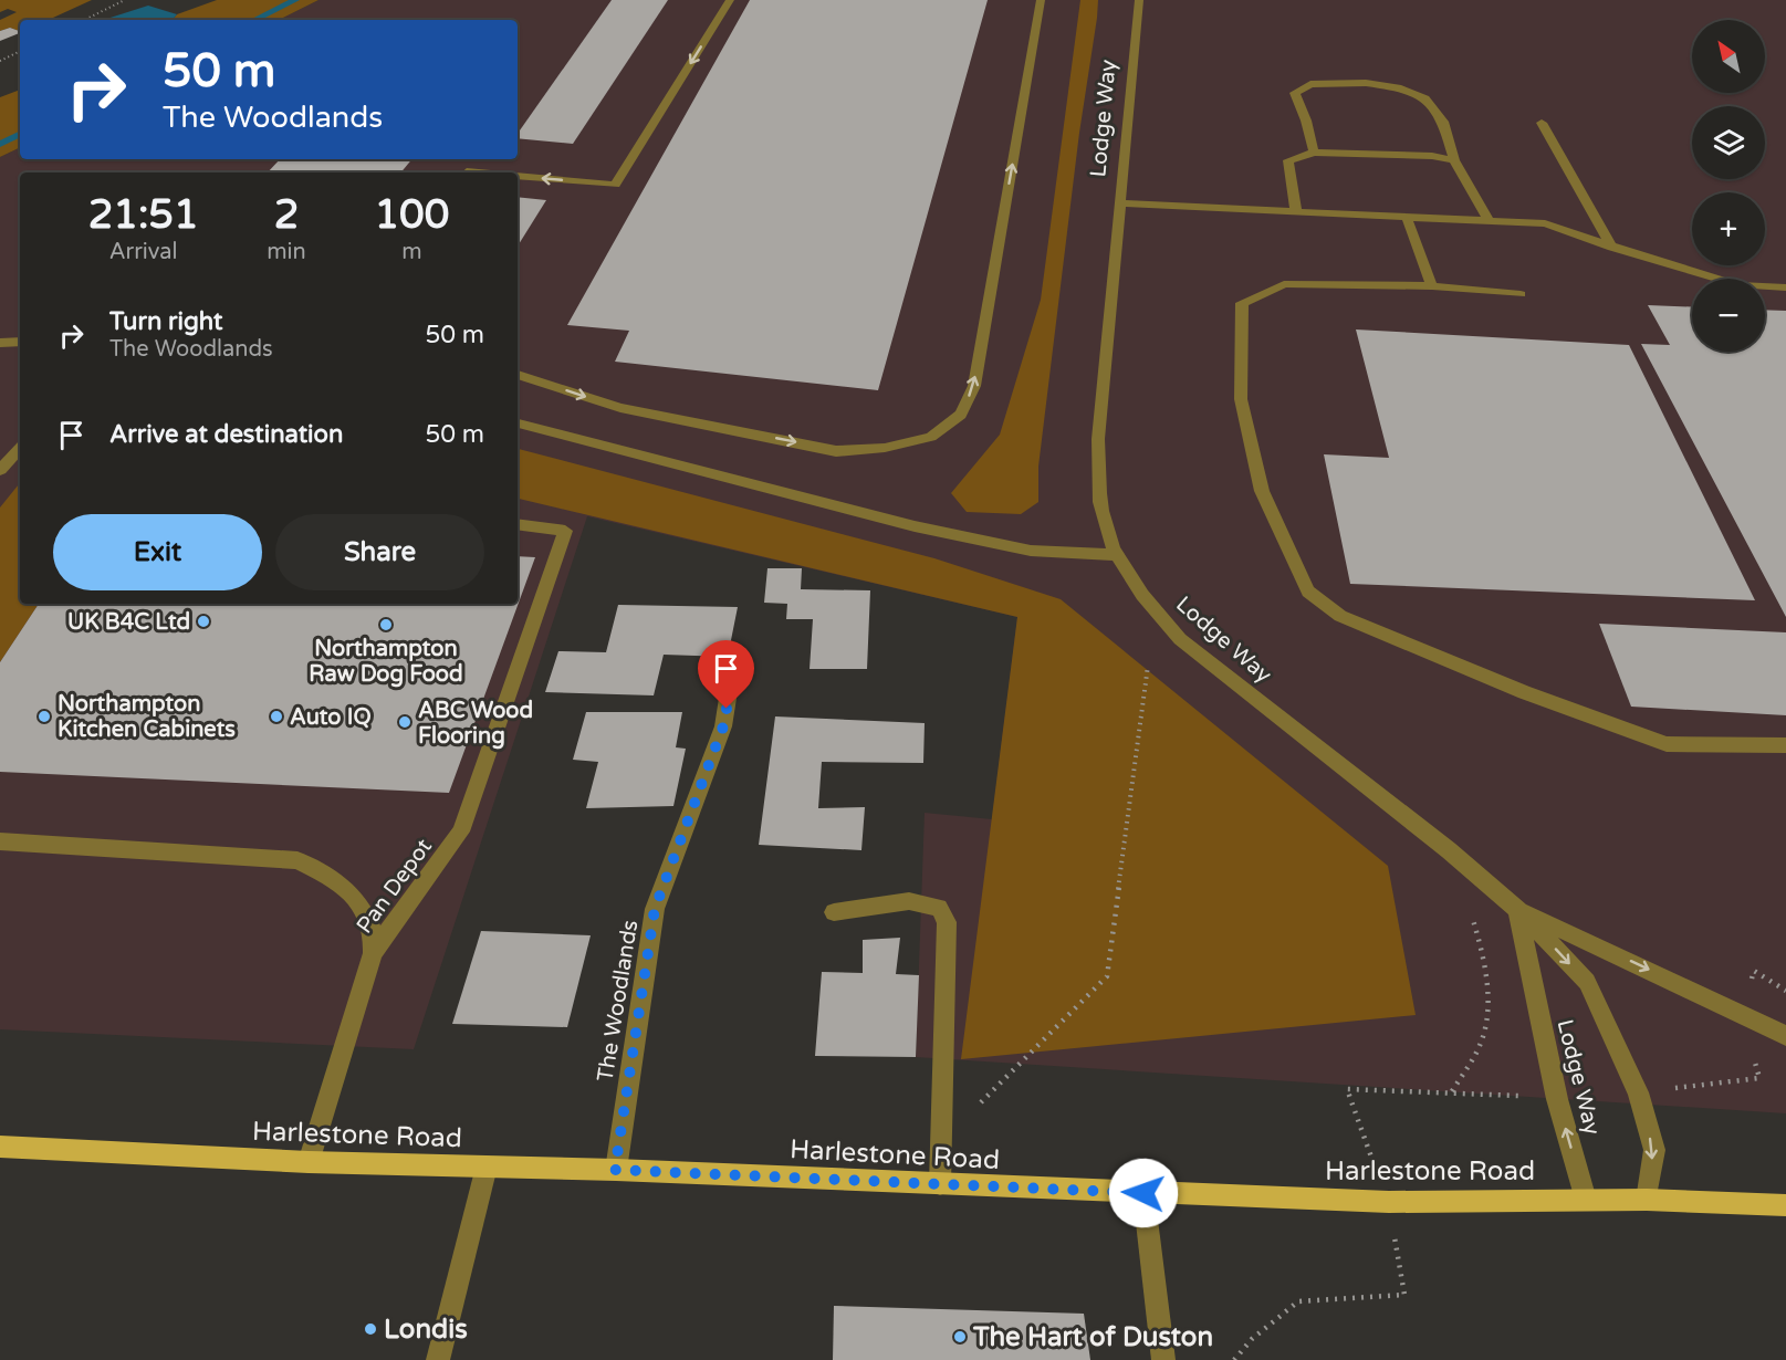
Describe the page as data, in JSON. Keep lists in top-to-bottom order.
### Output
{
  "streets": {
    "main road": ["Harlestone Road"],
    "street": ["Lodge Way", "Pan Depot", "The Woodlands"]
  },
  "crossings": [
    ["Lodge Way", "Harlestone Road"],
    ["The Woodlands", "Harlestone Road"]
  ],
  "places": [
    "UK B4C Ltd",
    "Northampton Raw Dog Food",
    "Northampton Kitchen Cabinets",
    "Auto IQ",
    "ABC Wood Flooring",
    "Londis",
    "The Hart of Duston"
  ],
  "north": "top left",
  "page": {
    "map_buttons": ["+", "−"],
    "turn": ["50 m", "The Woodlands"],
    "eta": [
      "21:51",
      "Arrival",
      "2",
      "min",
      "100",
      "m"
    ],
    "list": [
      {
        "name": "Turn right",
        "note": "The Woodlands",
        "value": "50 m"
      },
      {
        "name": "Arrive at destination",
        "value": "50 m"
      }
    ],
    "buttons": ["Exit", "Share"]
  }
}
